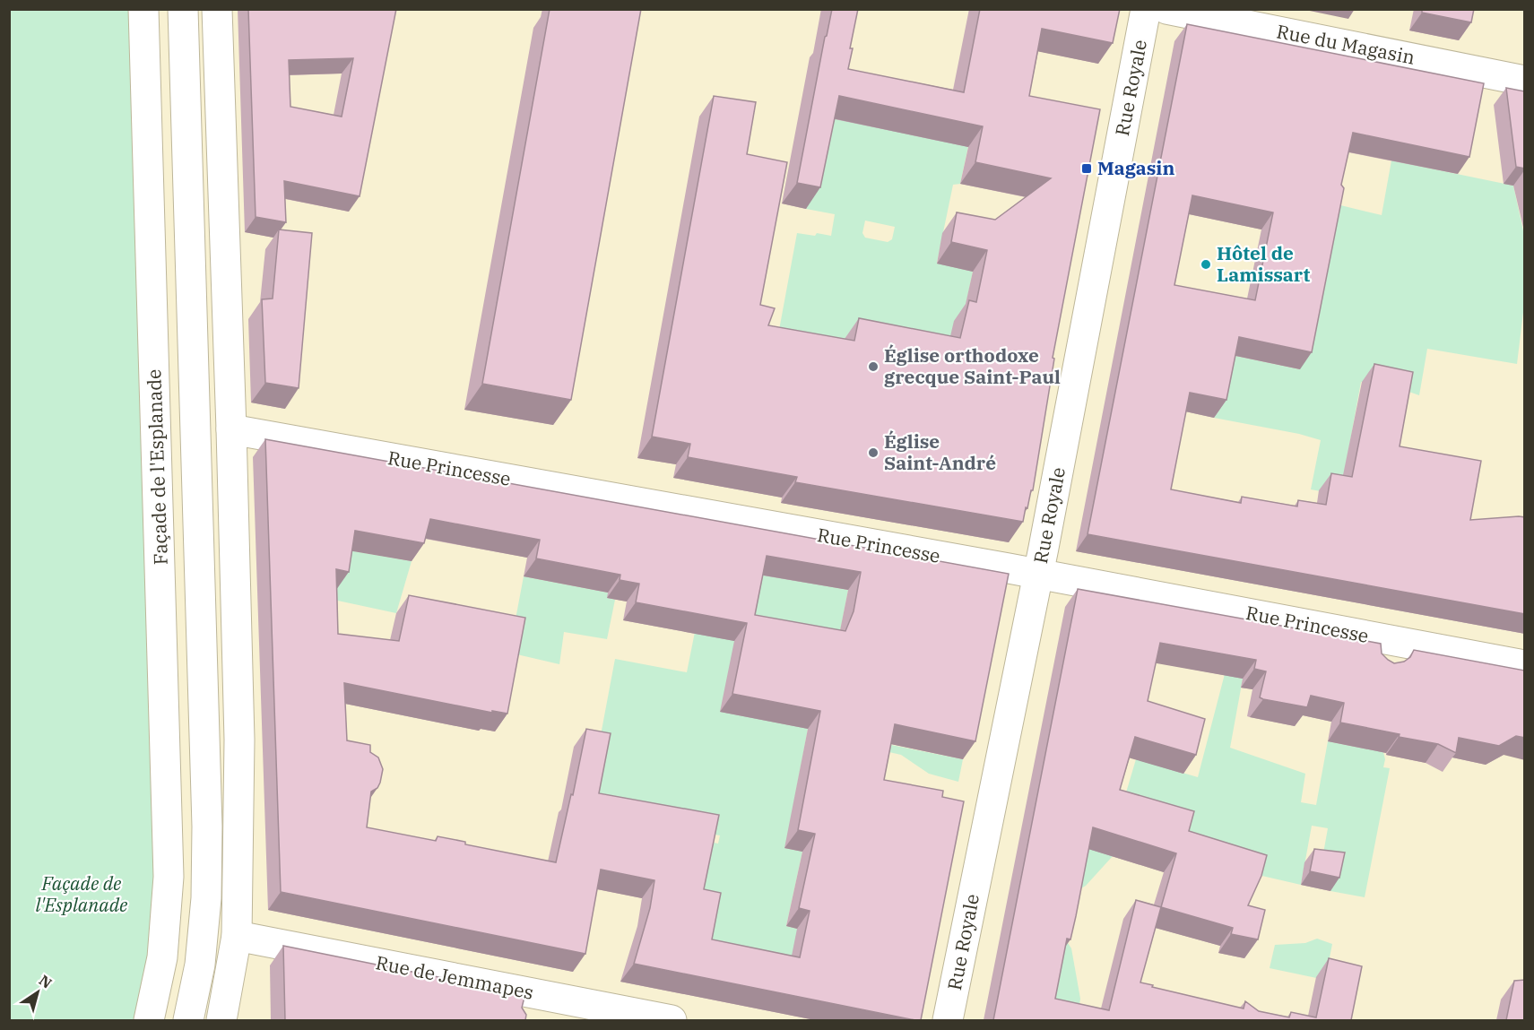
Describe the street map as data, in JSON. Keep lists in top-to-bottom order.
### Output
{
  "streets": {
    "street": [
      "Rue du Magasin",
      "Rue Royale",
      "Façade de l'Esplanade",
      "Rue Princesse",
      "Rue de Jemmapes"
    ]
  },
  "crossings": [
    ["Rue Royale", "Rue Princesse"]
  ],
  "parks": ["Façade de l'Esplanade"],
  "places": {
    "transit": ["Magasin"],
    "other": ["Hôtel de Lamissart", "Église orthodoxe grecque Saint-Paul", "Église Saint-André"]
  },
  "north": "top right"
}
